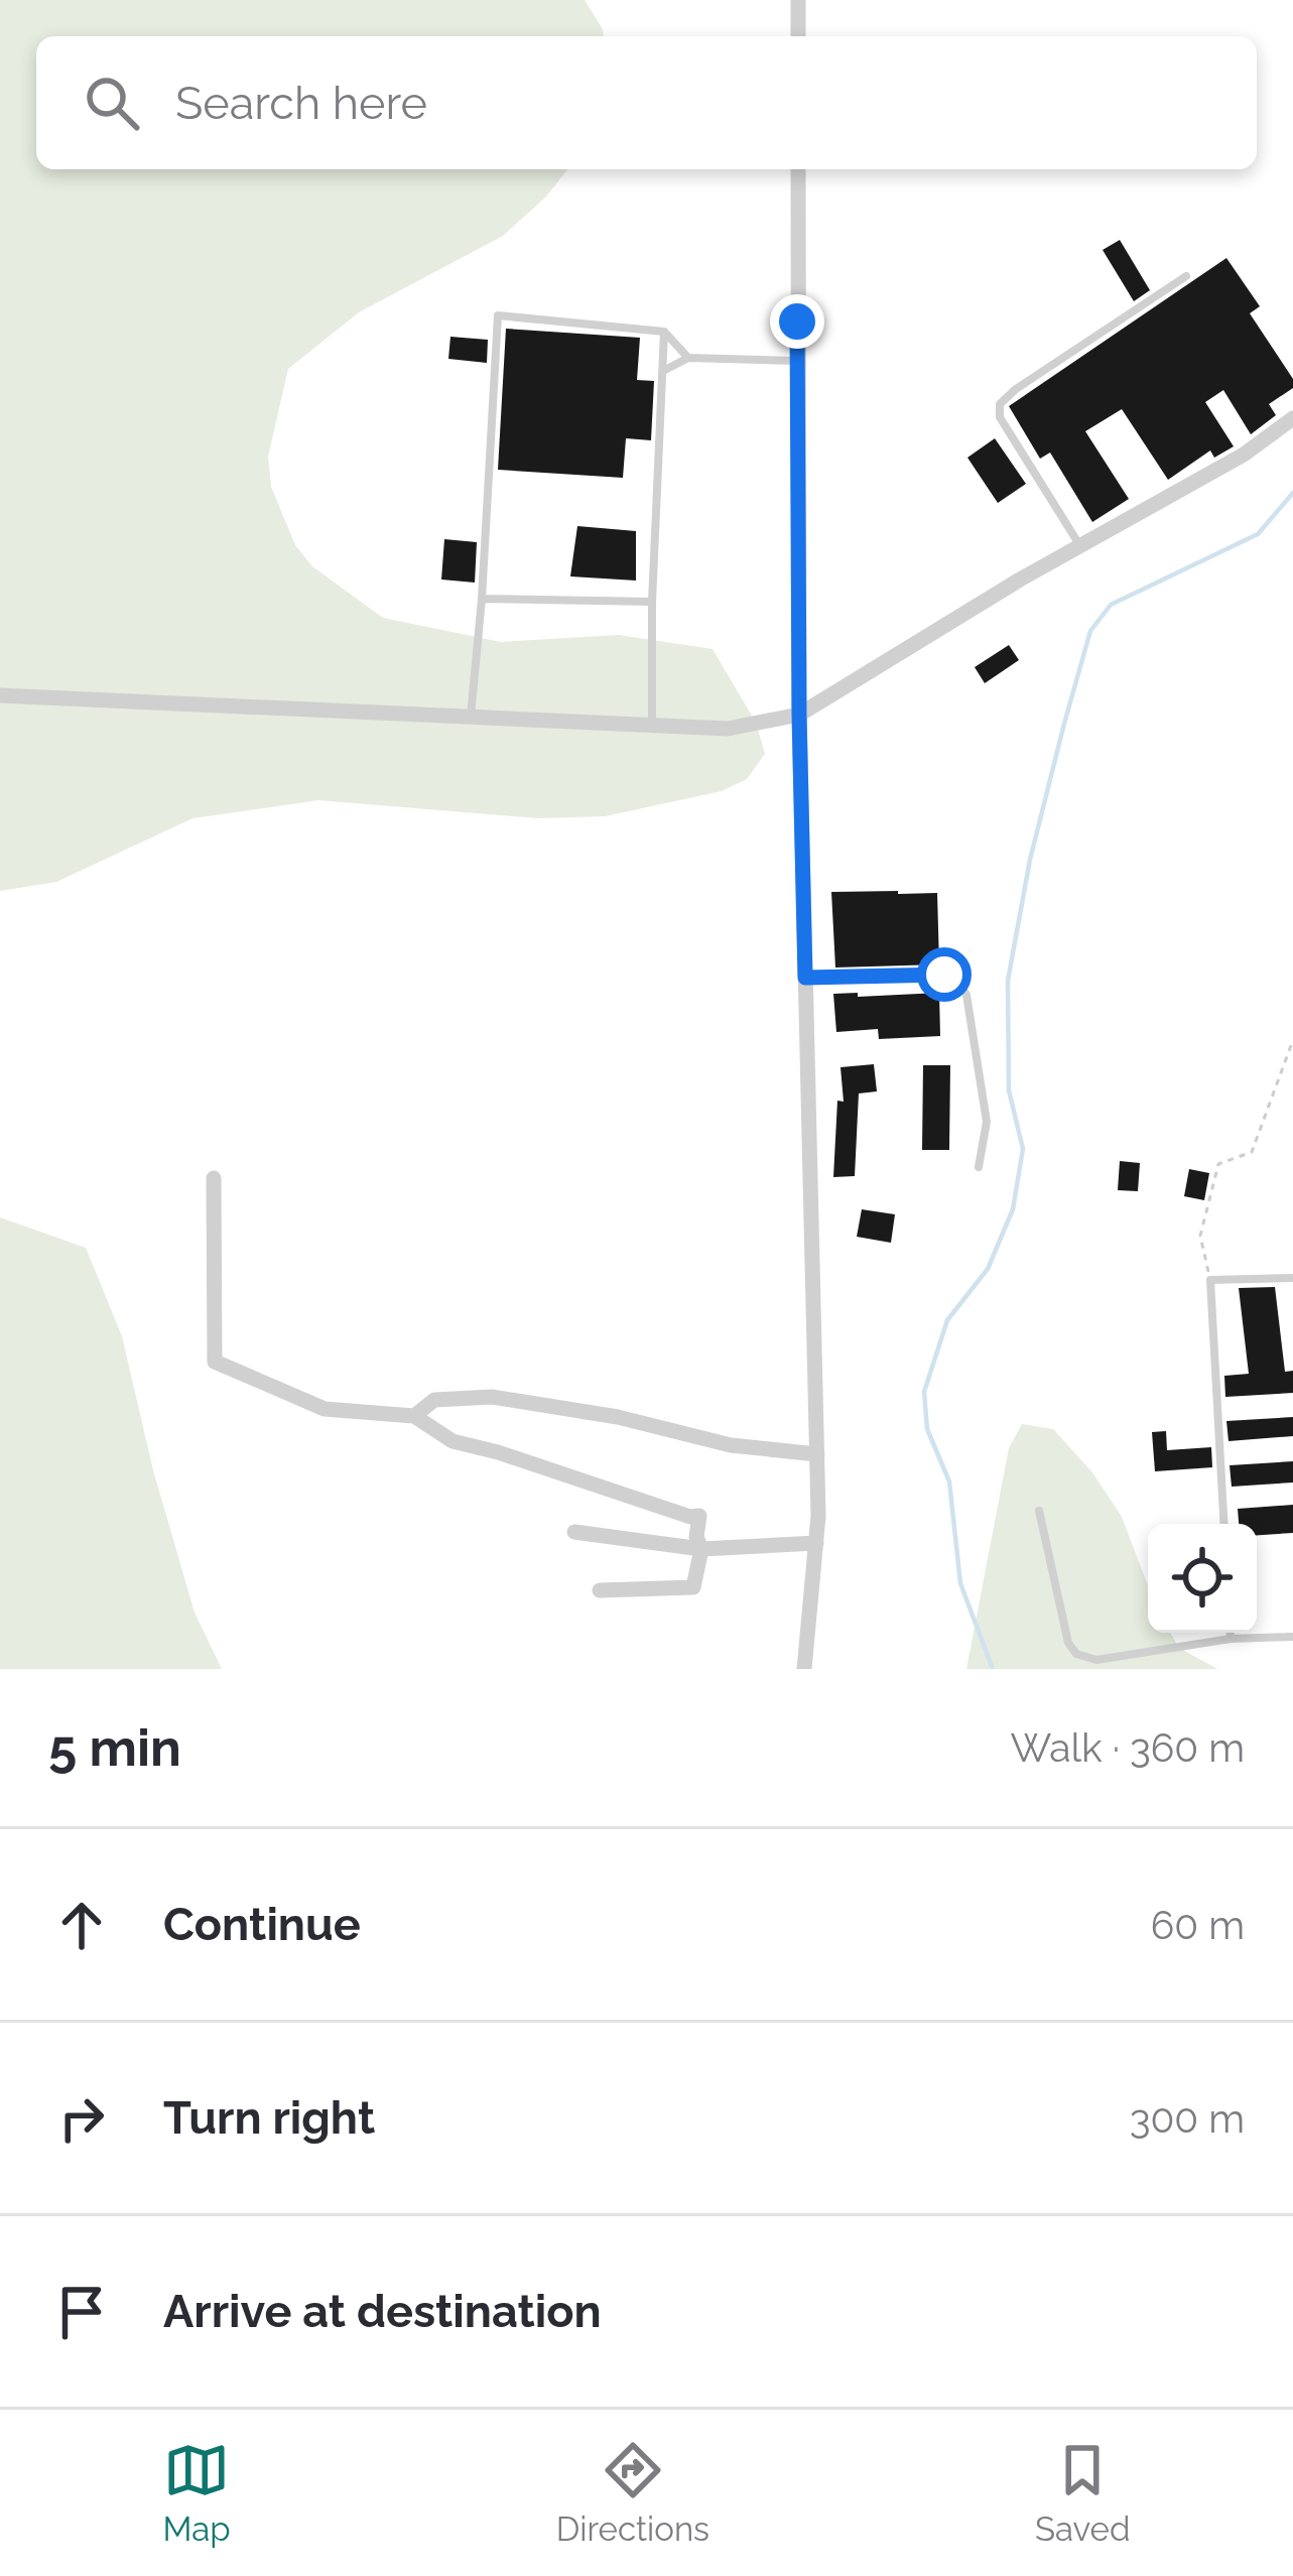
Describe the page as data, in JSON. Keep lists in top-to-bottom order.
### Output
{
  "page": {
    "search": "Search here",
    "heading": ["5 min", "Walk · 360 m"],
    "list": [
      ["Continue", "60 m"],
      ["Turn right", "300 m"],
      "Arrive at destination"
    ],
    "nav": ["Map", "Directions", "Saved"]
  }
}
